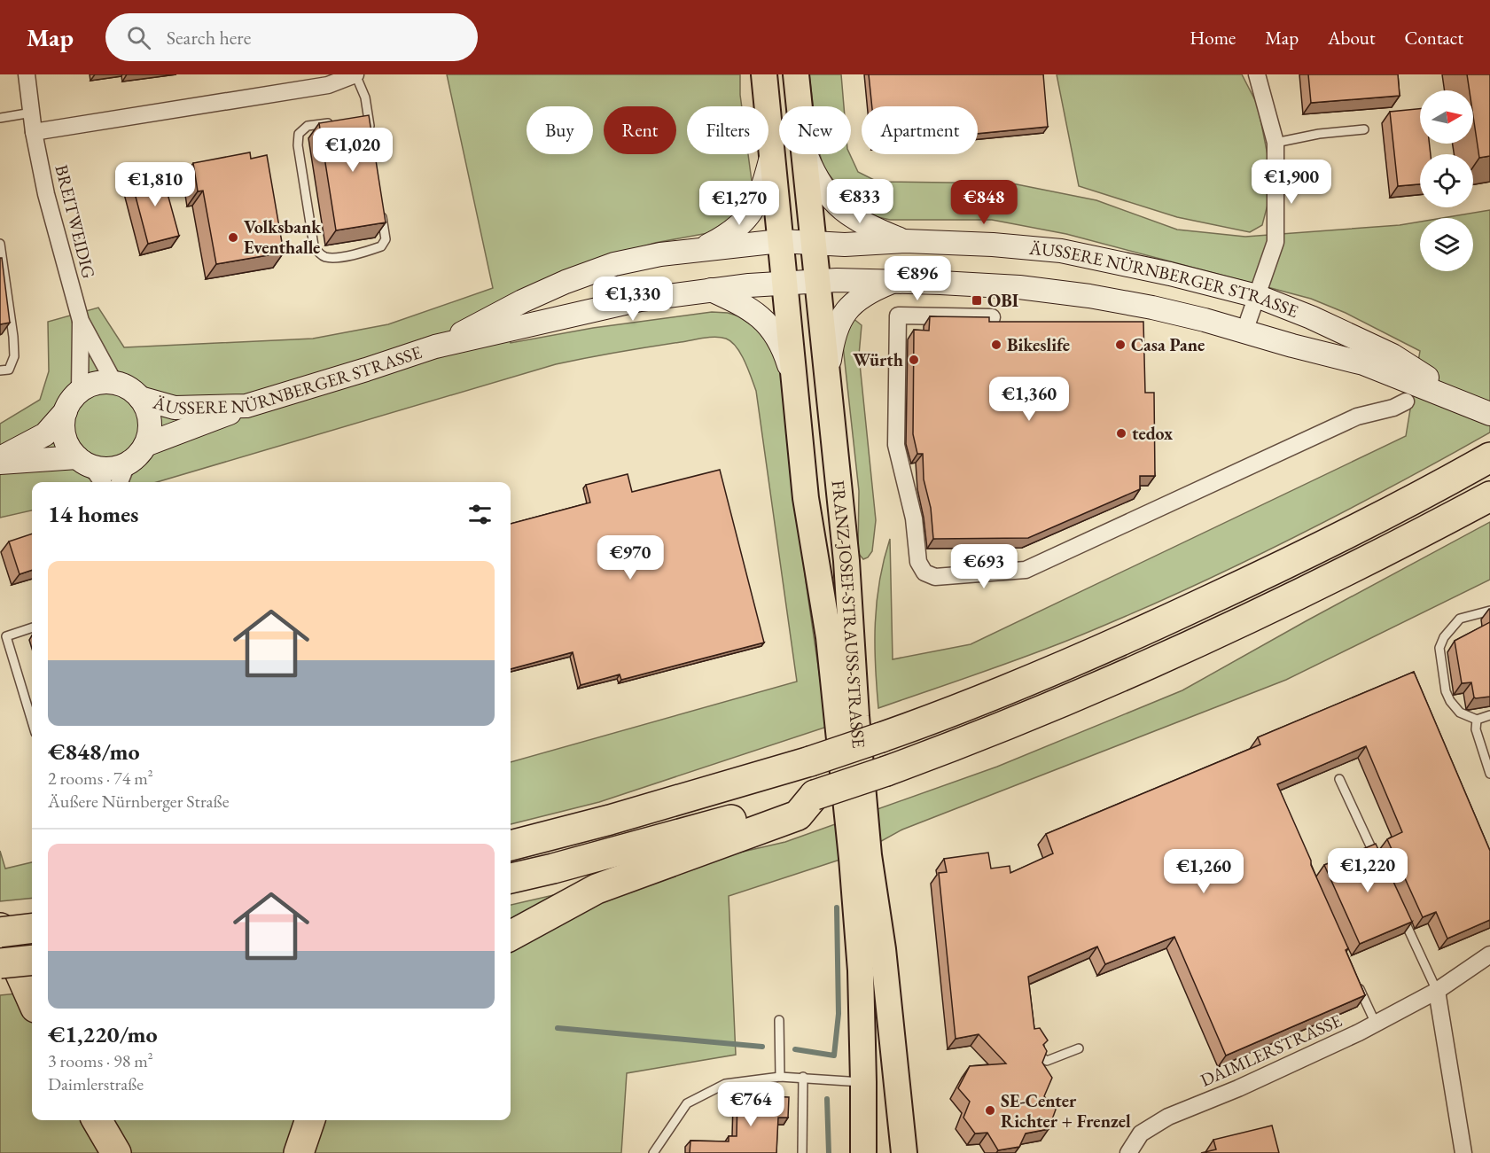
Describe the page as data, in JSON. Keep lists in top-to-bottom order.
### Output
{
  "streets": {
    "main road": ["ÄUSSERE NÜRNBERGER STRASSE", "FRANZ-JOSEF-STRAUSS-STRASSE"],
    "street": ["BREITWEIDIG", "DAIMLERSTRASSE"]
  },
  "crossings": [
    ["BREITWEIDIG", "ÄUSSERE NÜRNBERGER STRASSE"],
    ["ÄUSSERE NÜRNBERGER STRASSE", "FRANZ-JOSEF-STRAUSS-STRASSE"]
  ],
  "places": {
    "other": [
      "Volksbank Eventhalle",
      "Bikeslife",
      "Casa Pane",
      "Würth",
      "tedox",
      "SE-Center Richter + Frenzel"
    ],
    "transit": ["OBI"]
  },
  "north": "right",
  "page": {
    "header": "Map",
    "search": "Search here",
    "nav": [
      "Home",
      "Map",
      "About",
      "Contact"
    ],
    "chip": [
      "Buy",
      "Rent",
      "Filters",
      "New",
      "Apartment"
    ],
    "price": [
      "€1,020",
      "€1,900",
      "€1,810",
      "€833",
      "€848",
      "€1,270",
      "€896",
      "€1,330",
      "€1,360",
      "€970",
      "€693",
      "€1,220",
      "€1,260",
      "€764"
    ],
    "heading": "14 homes",
    "list": [
      {
        "name": "€848/mo",
        "note": "2 rooms · 74 m² · Äußere Nürnberger Straße"
      },
      {
        "name": "€1,220/mo",
        "note": "3 rooms · 98 m² · Daimlerstraße"
      }
    ]
  }
}
